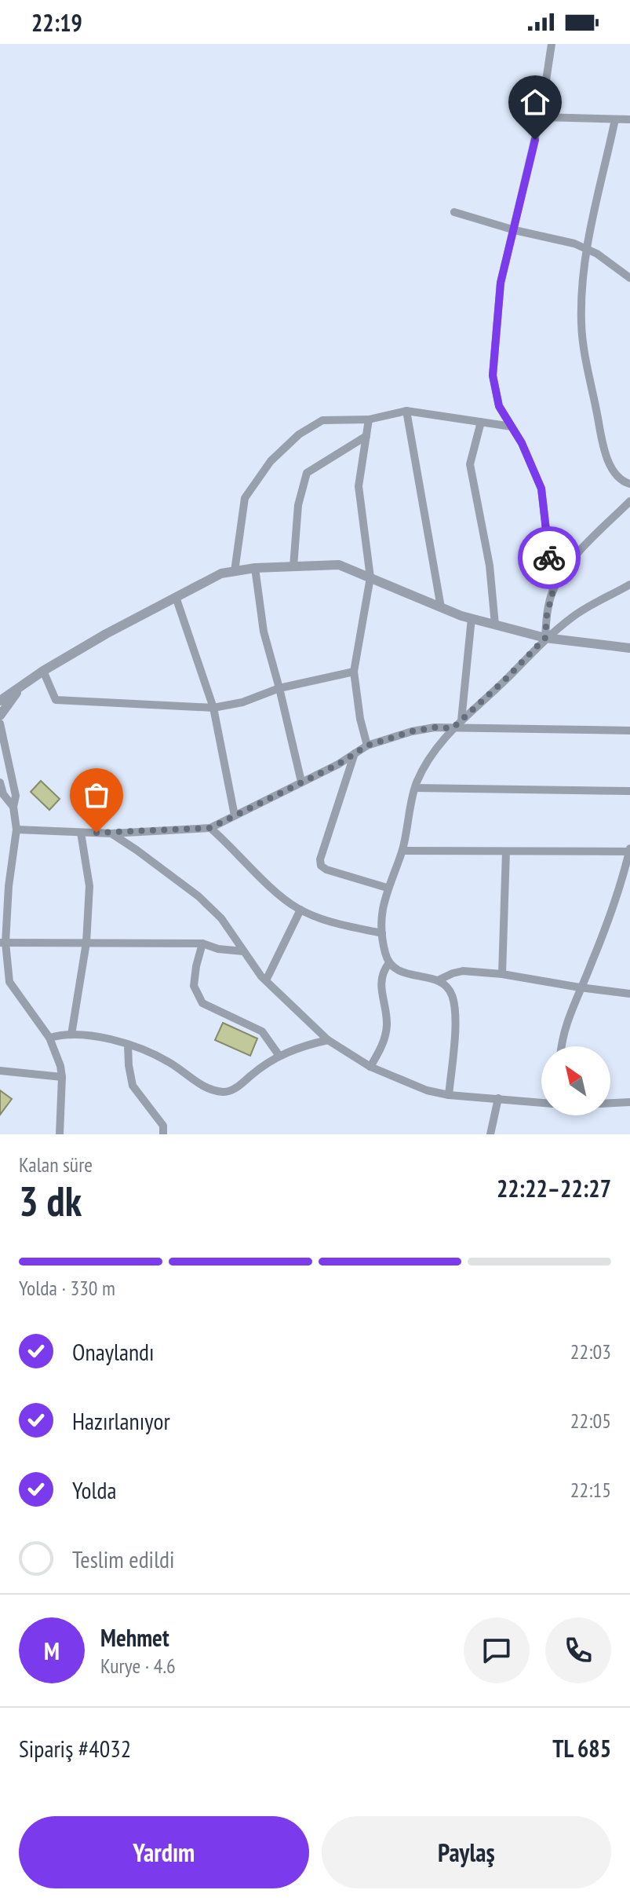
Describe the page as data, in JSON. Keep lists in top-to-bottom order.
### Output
{
  "north": "top left",
  "page": {
    "status": "22:19",
    "heading": ["3 dk", "Kalan süre", "22:22–22:27"],
    "panel": [
      "Mehmet",
      "Kurye · 4.6",
      "Sipariş #4032",
      "TL 685"
    ],
    "bar": "Yolda · 330 m",
    "list": [
      ["Onaylandı", "22:03"],
      ["Hazırlanıyor", "22:05"],
      ["Yolda", "22:15"],
      "Teslim edildi"
    ],
    "round": "M",
    "buttons": ["Yardım", "Paylaş"]
  }
}
